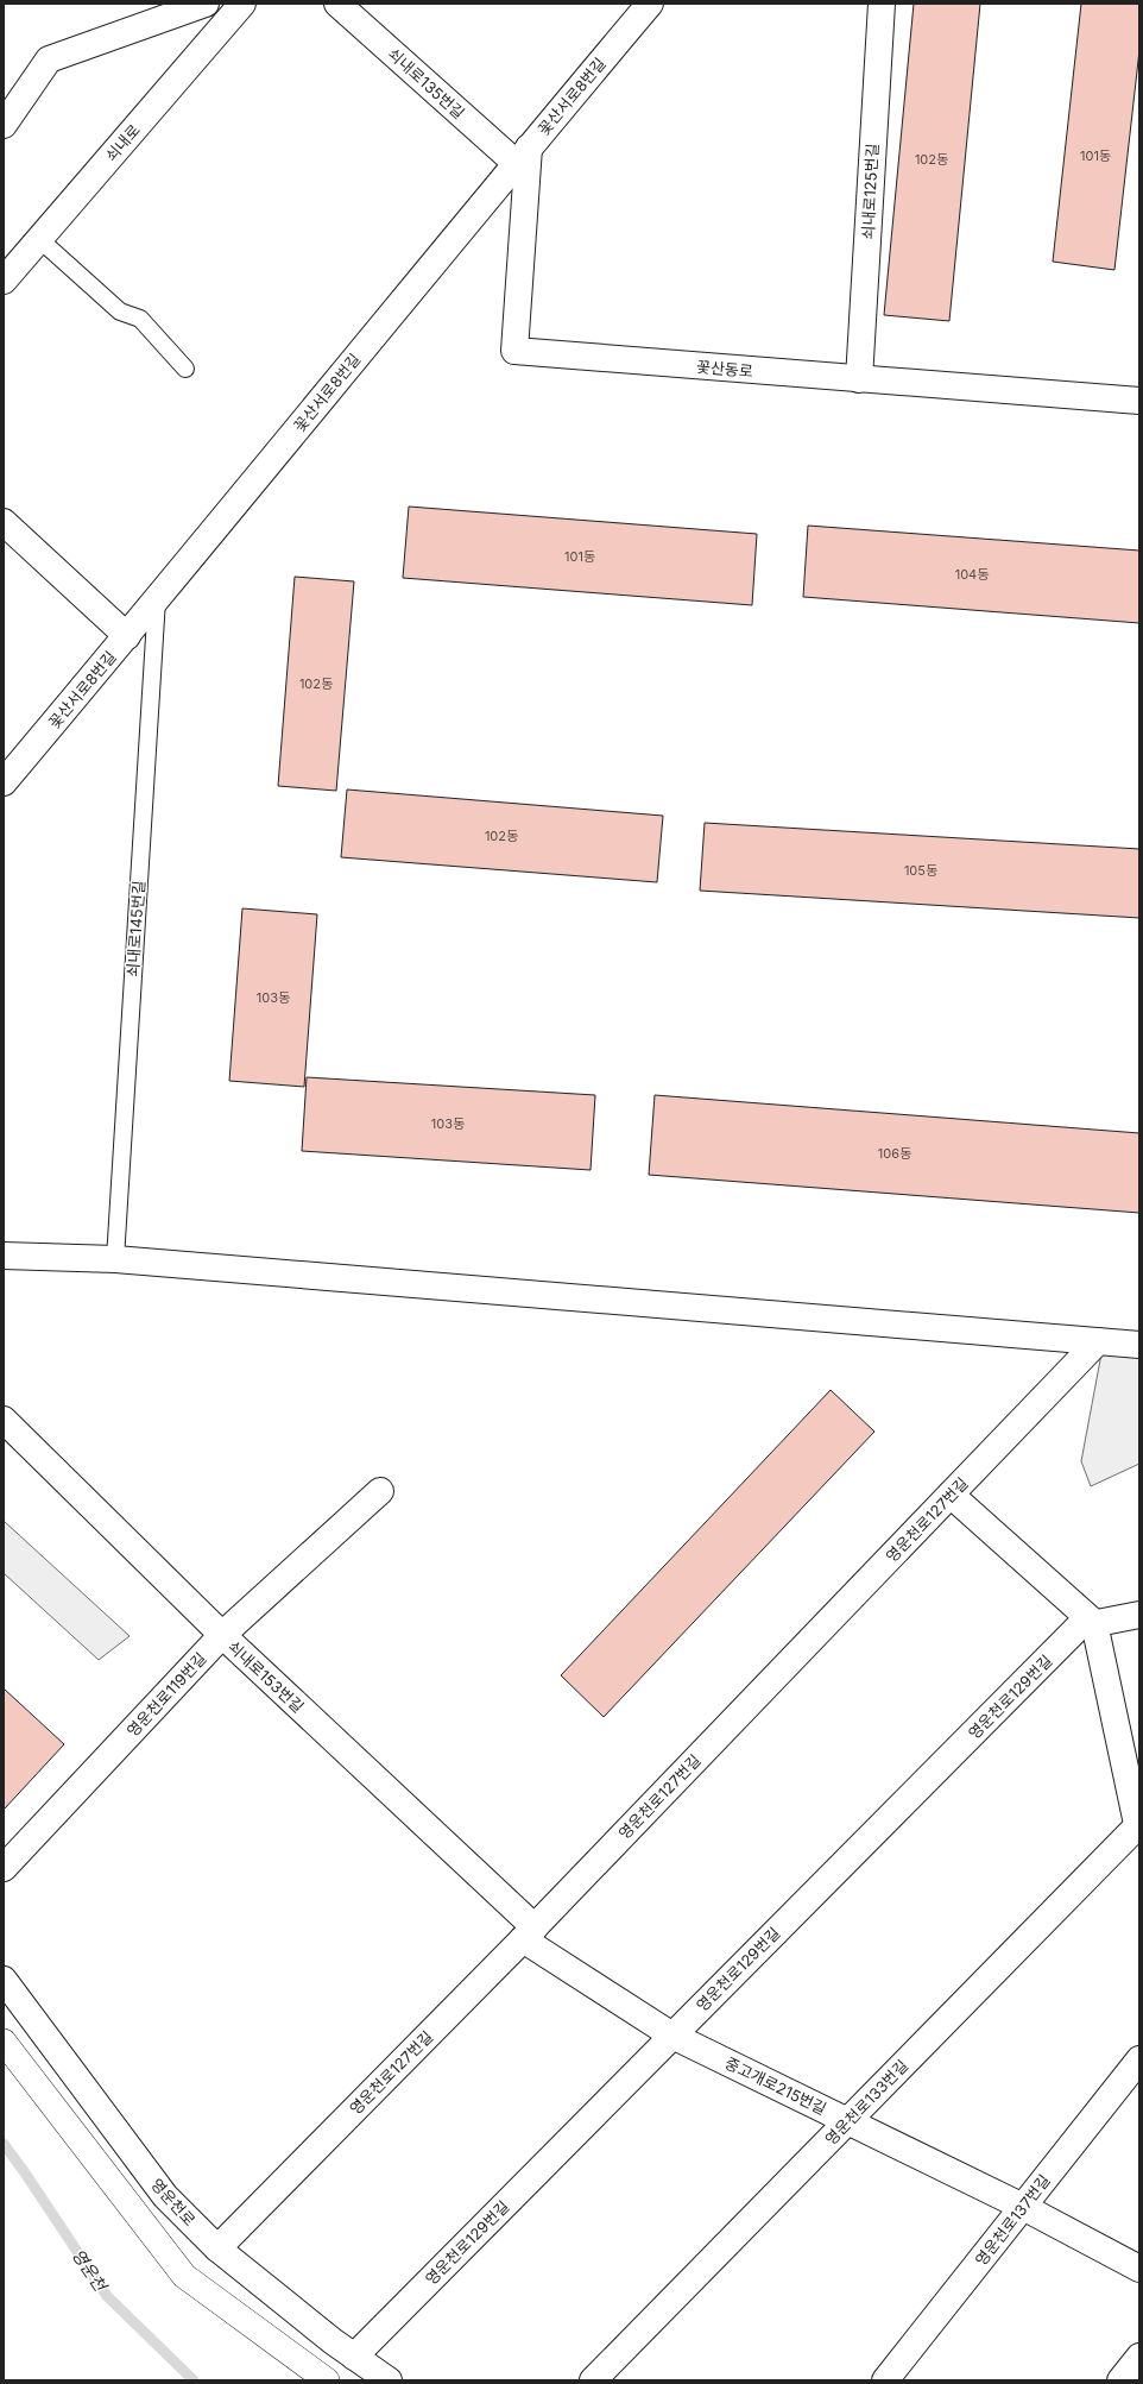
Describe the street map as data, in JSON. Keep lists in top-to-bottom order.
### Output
{
  "streets": {
    "street": [
      "쇠내로135번길",
      "꽃산서로8번길",
      "쇠내로",
      "쇠내로125번길",
      "꽃산동로",
      "영운천로127번길",
      "쇠내로153번길",
      "영운천로119번길",
      "영운천로129번길",
      "중고개로215번길",
      "영운천로133번길",
      "영운천로",
      "영운천로137번길"
    ],
    "lane": ["쇠내로145번길"]
  },
  "crossings": [
    ["쇠내로135번길", "꽃산서로8번길"],
    ["쇠내로135번길", "꽃산동로"],
    ["꽃산서로8번길", "꽃산동로"],
    ["꽃산서로8번길", "쇠내로145번길"],
    ["쇠내로125번길", "꽃산동로"],
    ["영운천로127번길", "쇠내로153번길"],
    ["영운천로127번길", "중고개로215번길"],
    ["영운천로127번길", "영운천로"],
    ["쇠내로153번길", "영운천로119번길"],
    ["쇠내로153번길", "중고개로215번길"],
    ["영운천로129번길", "중고개로215번길"],
    ["영운천로129번길", "영운천로"],
    ["중고개로215번길", "영운천로133번길"],
    ["중고개로215번길", "영운천로137번길"]
  ],
  "water": ["영운천"],
  "house_numbers": [
    "101동",
    "102동",
    "101동",
    "104동",
    "102동",
    "102동",
    "105동",
    "103동",
    "103동",
    "106동"
  ]
}
